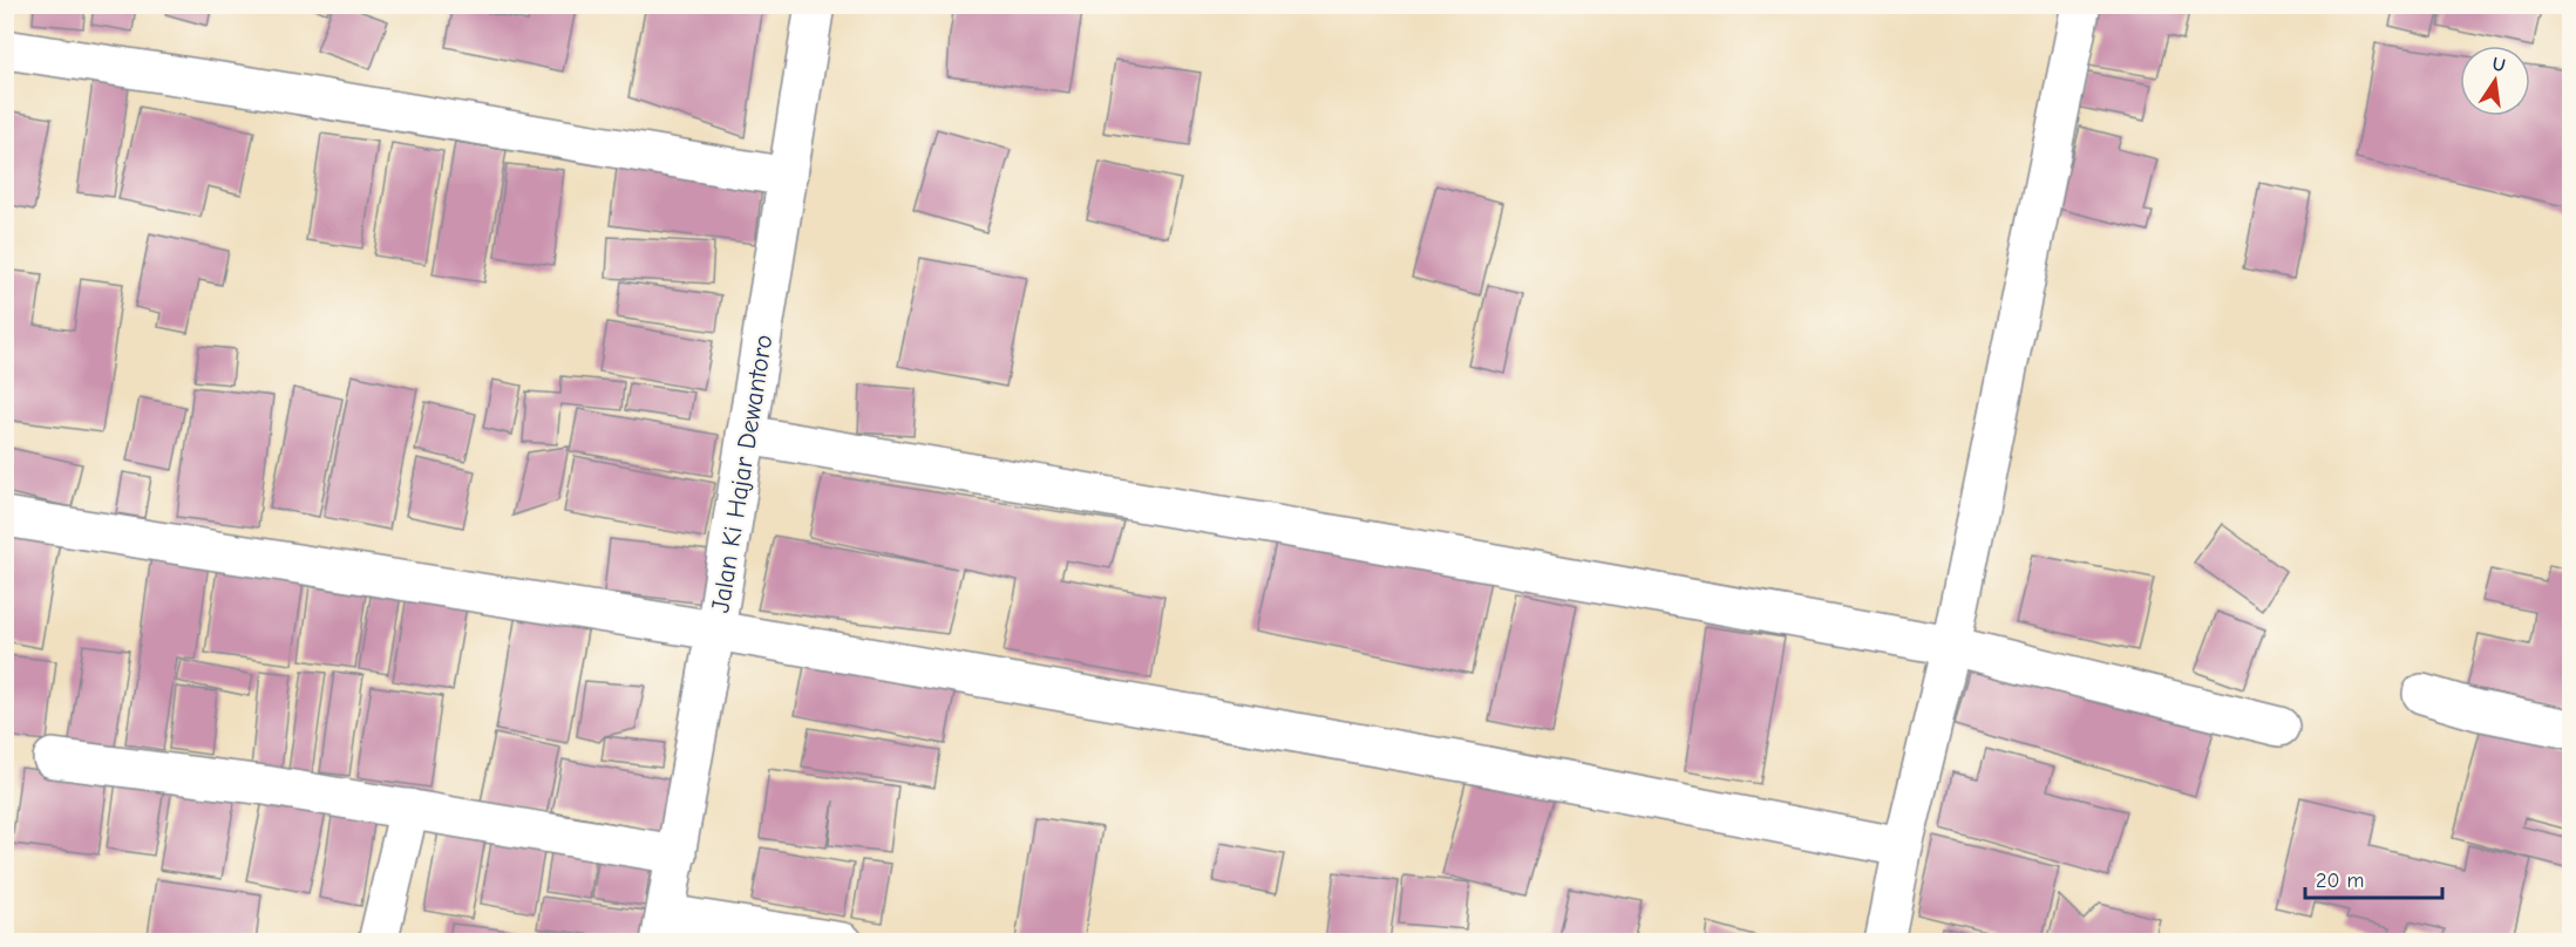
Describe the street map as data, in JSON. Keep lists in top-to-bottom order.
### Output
{
  "streets": {
    "street": ["Jalan Ki Hajar Dewantoro"]
  },
  "scale_bar": "20 m",
  "north": "top"
}
